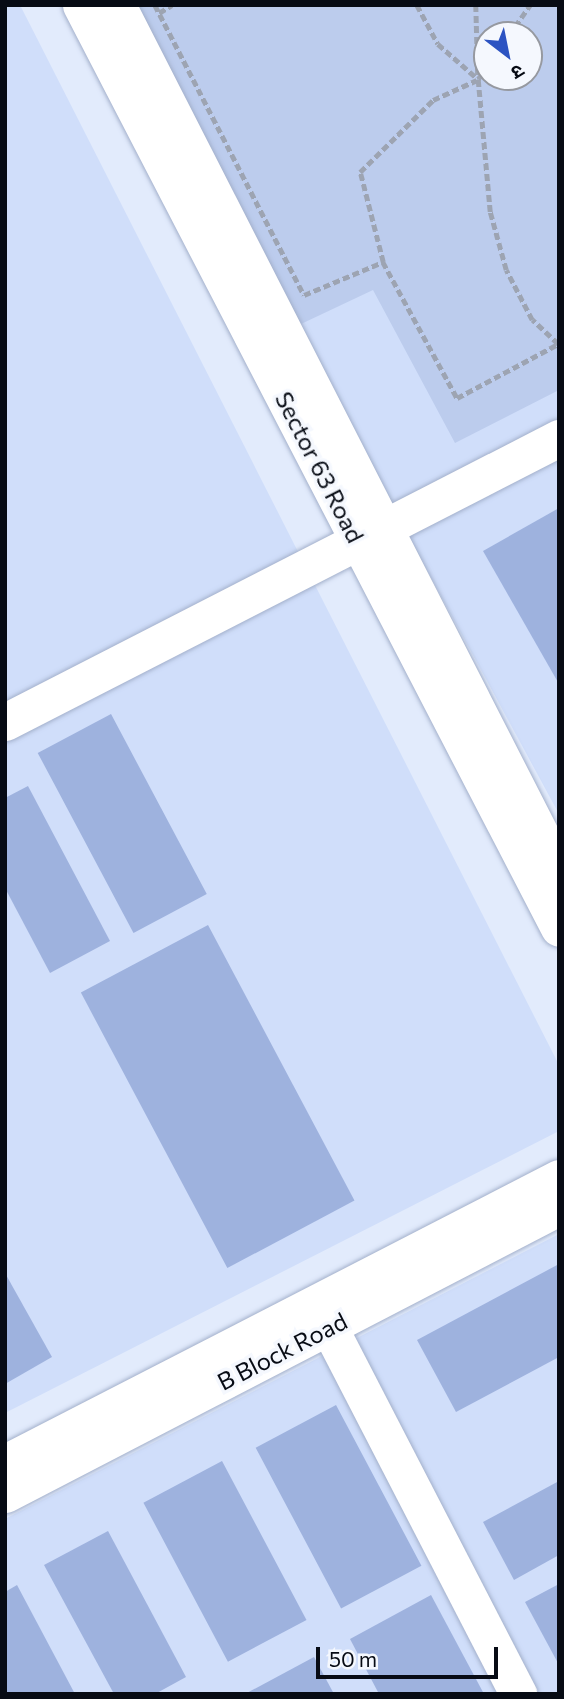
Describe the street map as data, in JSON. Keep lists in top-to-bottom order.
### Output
{
  "streets": {
    "street": ["Sector 63 Road", "B Block Road"]
  },
  "scale_bar": "50 m",
  "north": "bottom right"
}
